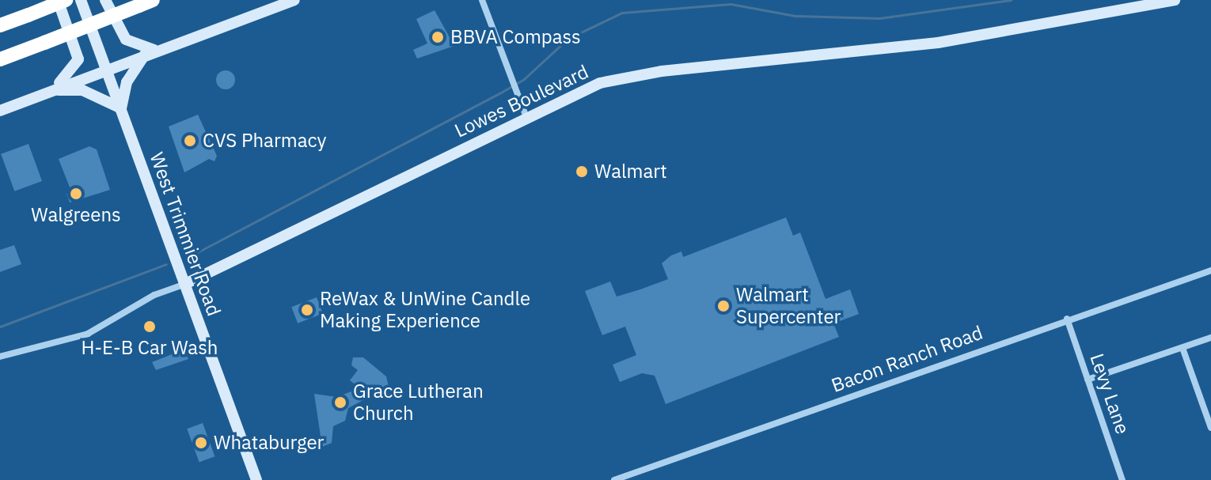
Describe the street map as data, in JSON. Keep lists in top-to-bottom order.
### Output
{
  "streets": {
    "main road": ["Lowes Boulevard", "West Trimmier Road"],
    "street": ["Bacon Ranch Road", "Levy Lane"]
  },
  "crossings": [
    ["Lowes Boulevard", "West Trimmier Road"],
    ["Bacon Ranch Road", "Levy Lane"]
  ],
  "places": [
    "BBVA Compass",
    "CVS Pharmacy",
    "Walmart",
    "Walgreens",
    "Walmart Supercenter",
    "ReWax & UnWine Candle Making Experience",
    "H-E-B Car Wash",
    "Grace Lutheran Church",
    "Whataburger"
  ]
}
